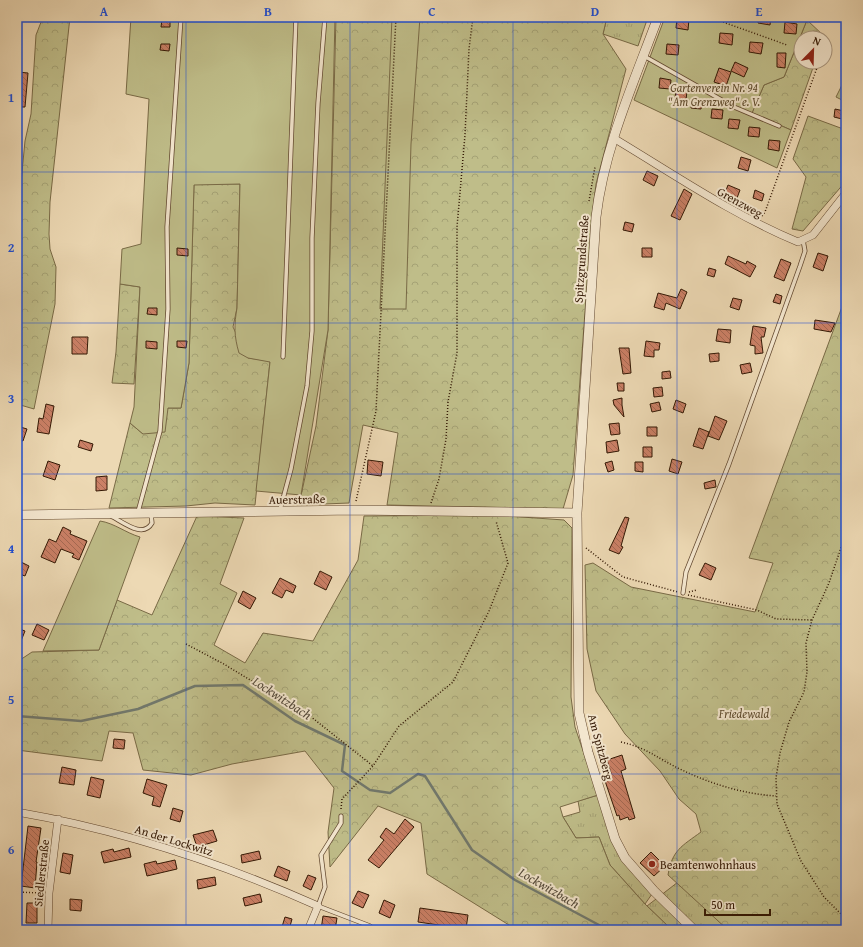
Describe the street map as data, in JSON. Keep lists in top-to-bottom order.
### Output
{
  "streets": {
    "street": [
      "Grenzweg",
      "Spitzgrundstraße",
      "Auerstraße",
      "Am Spitzberg",
      "An der Lockwitz",
      "Siedlerstraße"
    ]
  },
  "crossings": [
    ["Grenzweg", "Spitzgrundstraße"],
    ["Spitzgrundstraße", "Auerstraße"],
    ["Spitzgrundstraße", "Am Spitzberg"],
    ["Auerstraße", "Am Spitzberg"],
    ["An der Lockwitz", "Siedlerstraße"]
  ],
  "water": ["Lockwitzbach"],
  "parks": ["Gartenverein Nr. 94 \"Am Grenzweg\" e. V.", "Friedewald"],
  "places": ["Beamtenwohnhaus"],
  "scale_bar": "50 m",
  "north": "top right",
  "grid": {
    "columns": [
      "A",
      "B",
      "C",
      "D",
      "E"
    ],
    "rows": [
      "1",
      "2",
      "3",
      "4",
      "5",
      "6"
    ]
  }
}
